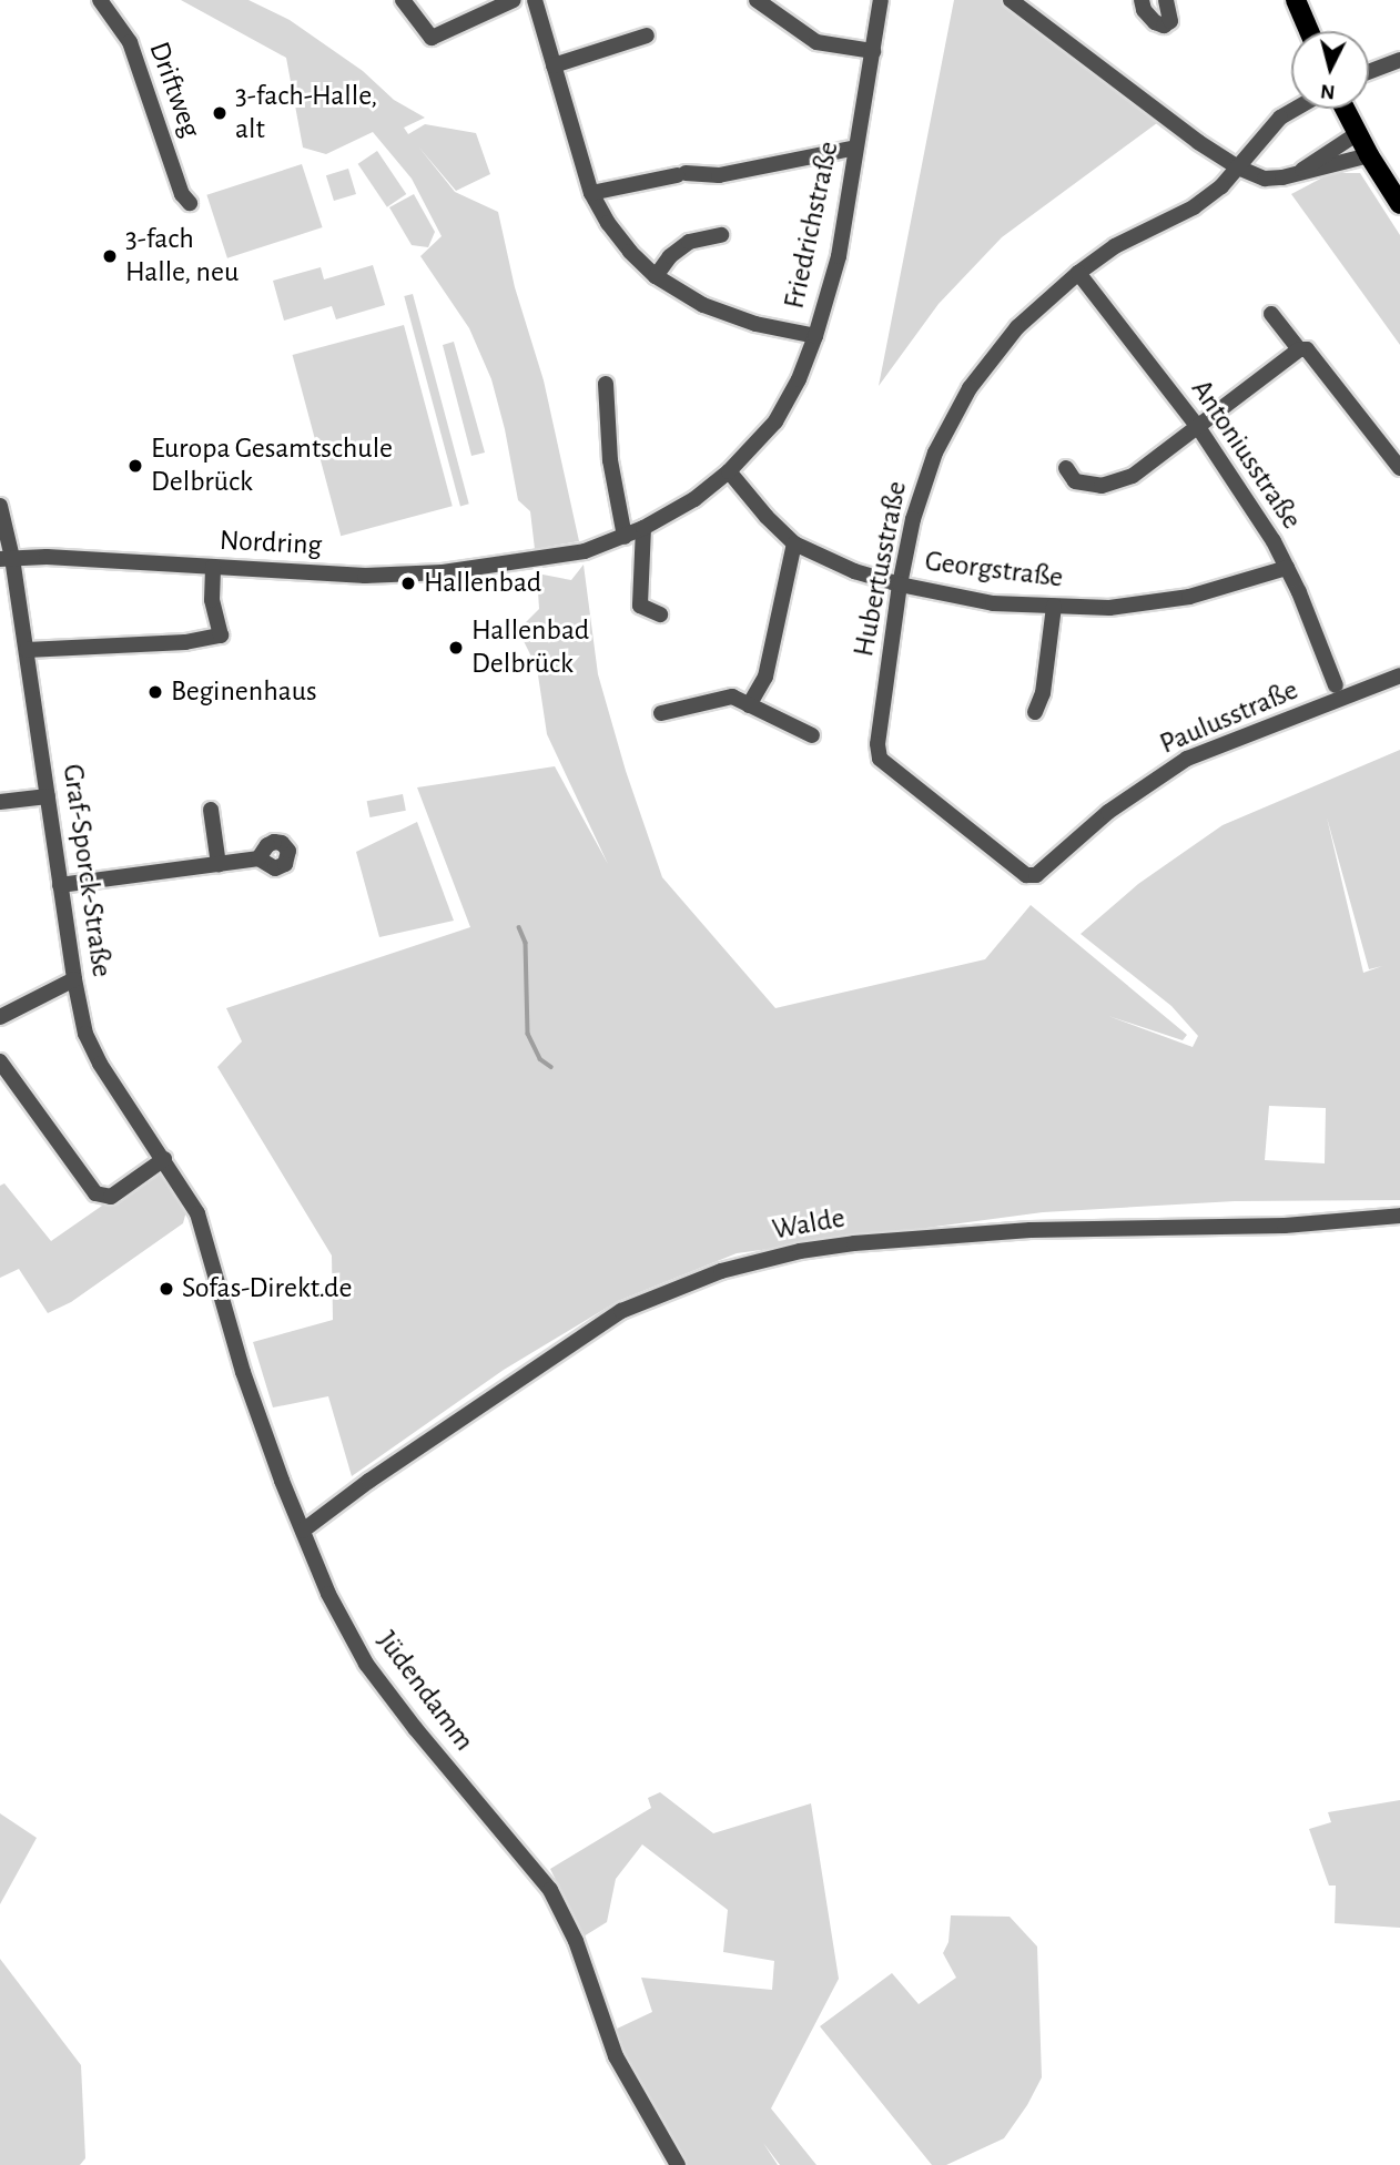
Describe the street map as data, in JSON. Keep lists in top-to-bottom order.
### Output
{
  "streets": {
    "street": [
      "Driftweg",
      "Friedrichstraße",
      "Antoniusstraße",
      "Nordring",
      "Hubertusstraße",
      "Georgstraße",
      "Paulusstraße",
      "Graf-Sporck-Straße",
      "Walde",
      "Jüdendamm"
    ]
  },
  "crossings": [
    ["Friedrichstraße", "Georgstraße"],
    ["Antoniusstraße", "Hubertusstraße"],
    ["Antoniusstraße", "Georgstraße"],
    ["Antoniusstraße", "Paulusstraße"],
    ["Nordring", "Graf-Sporck-Straße"],
    ["Hubertusstraße", "Georgstraße"],
    ["Hubertusstraße", "Paulusstraße"],
    ["Graf-Sporck-Straße", "Jüdendamm"],
    ["Walde", "Jüdendamm"]
  ],
  "places": [
    "3-fach-Halle, alt",
    "3-fach Halle, neu",
    "Europa Gesamtschule Delbrück",
    "Hallenbad",
    "Hallenbad Delbrück",
    "Beginenhaus",
    "Sofas-Direkt.de"
  ],
  "north": "bottom"
}
